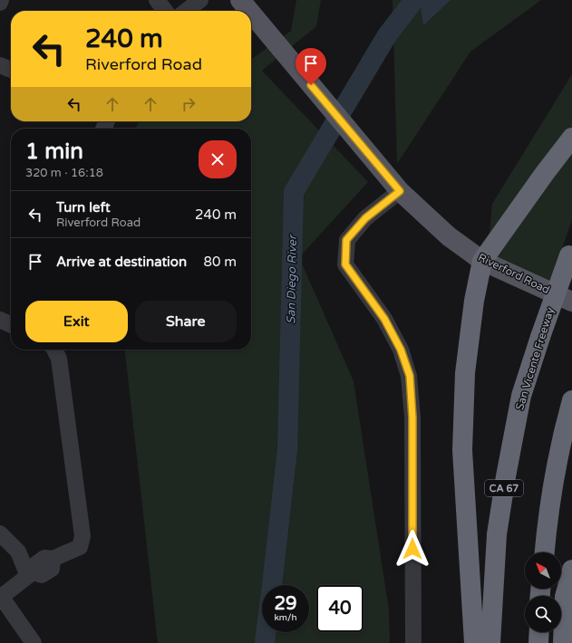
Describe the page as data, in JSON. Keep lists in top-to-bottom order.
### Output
{
  "streets": {
    "highway": ["San Vicente Freeway", "CA 67"],
    "main road": ["Riverford Road"]
  },
  "water": ["San Diego River"],
  "north": "top left",
  "page": {
    "turn": ["240 m", "Riverford Road"],
    "heading": ["1 min", "320 m · 16:18"],
    "list": [
      {
        "name": "Turn left",
        "note": "Riverford Road",
        "value": "240 m"
      },
      {
        "name": "Arrive at destination",
        "value": "80 m"
      }
    ],
    "buttons": ["Exit", "Share"],
    "speed": "29 km/h",
    "limit": "40"
  }
}
